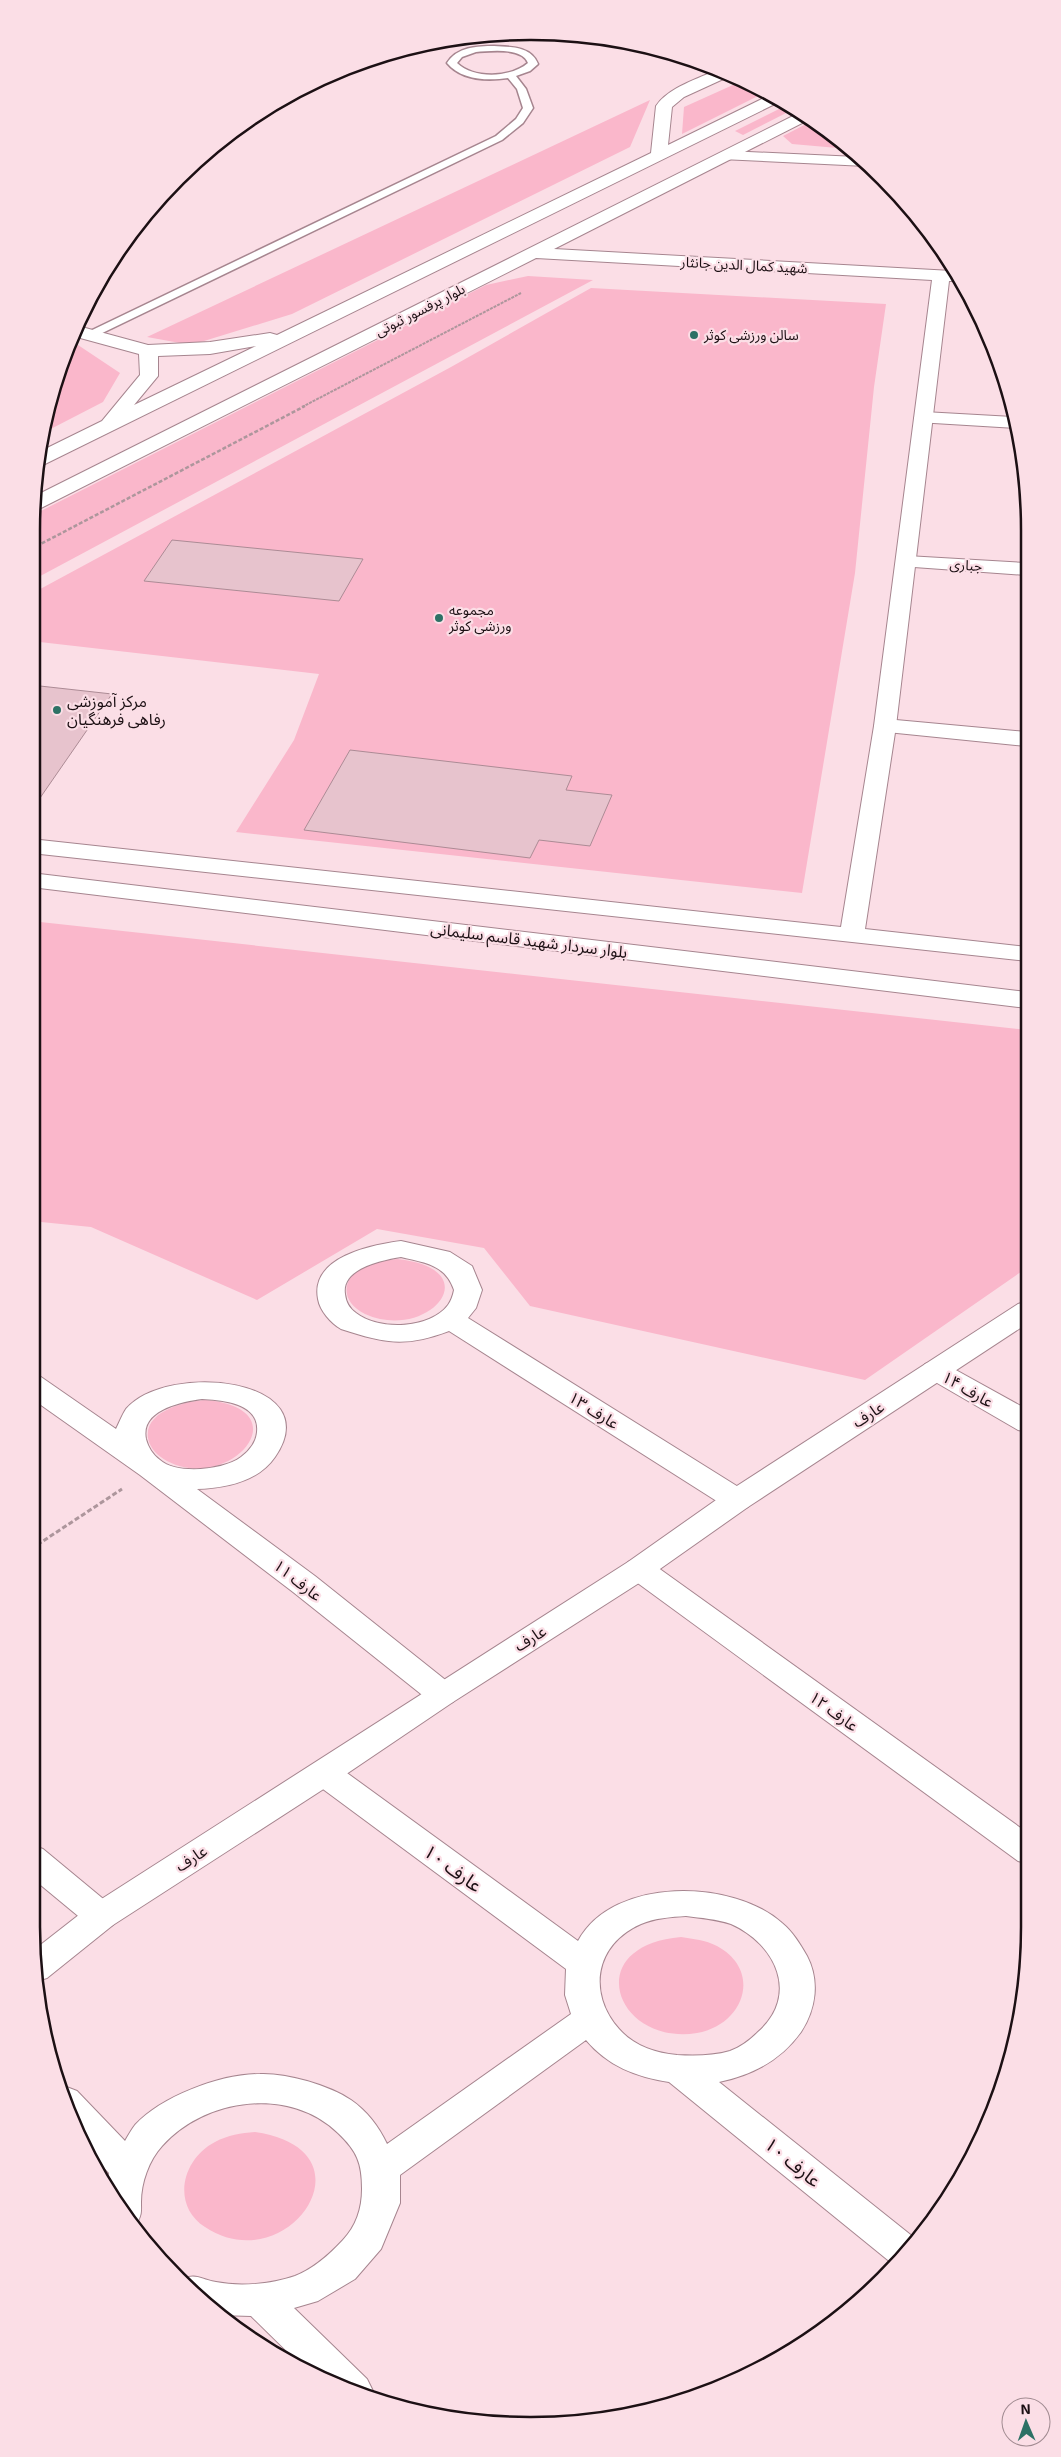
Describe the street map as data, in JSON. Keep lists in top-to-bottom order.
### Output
{
  "streets": {
    "street": [
      "شهید کمال الدین جانثار",
      "بلوار پرفسور ثبوتی",
      "جباری",
      "بلوار سردار شهید قاسم سلیمانی",
      "عارف ۱۴",
      "عارف ۱۳",
      "عارف",
      "عارف ۱۱",
      "عارف ۱۲",
      "عارف ۱۰"
    ]
  },
  "crossings": [
    ["شهید کمال الدین جانثار", "بلوار پرفسور ثبوتی"],
    ["عارف ۱۴", "عارف"],
    ["عارف ۱۳", "عارف"],
    ["عارف", "عارف ۱۱"],
    ["عارف", "عارف ۱۲"],
    ["عارف", "عارف ۱۰"]
  ],
  "places": ["سالن ورزشی کوثر", "مجموعه ورزشی کوثر", "مرکز آموزشی رفاهی فرهنگیان"],
  "north": "top"
}
